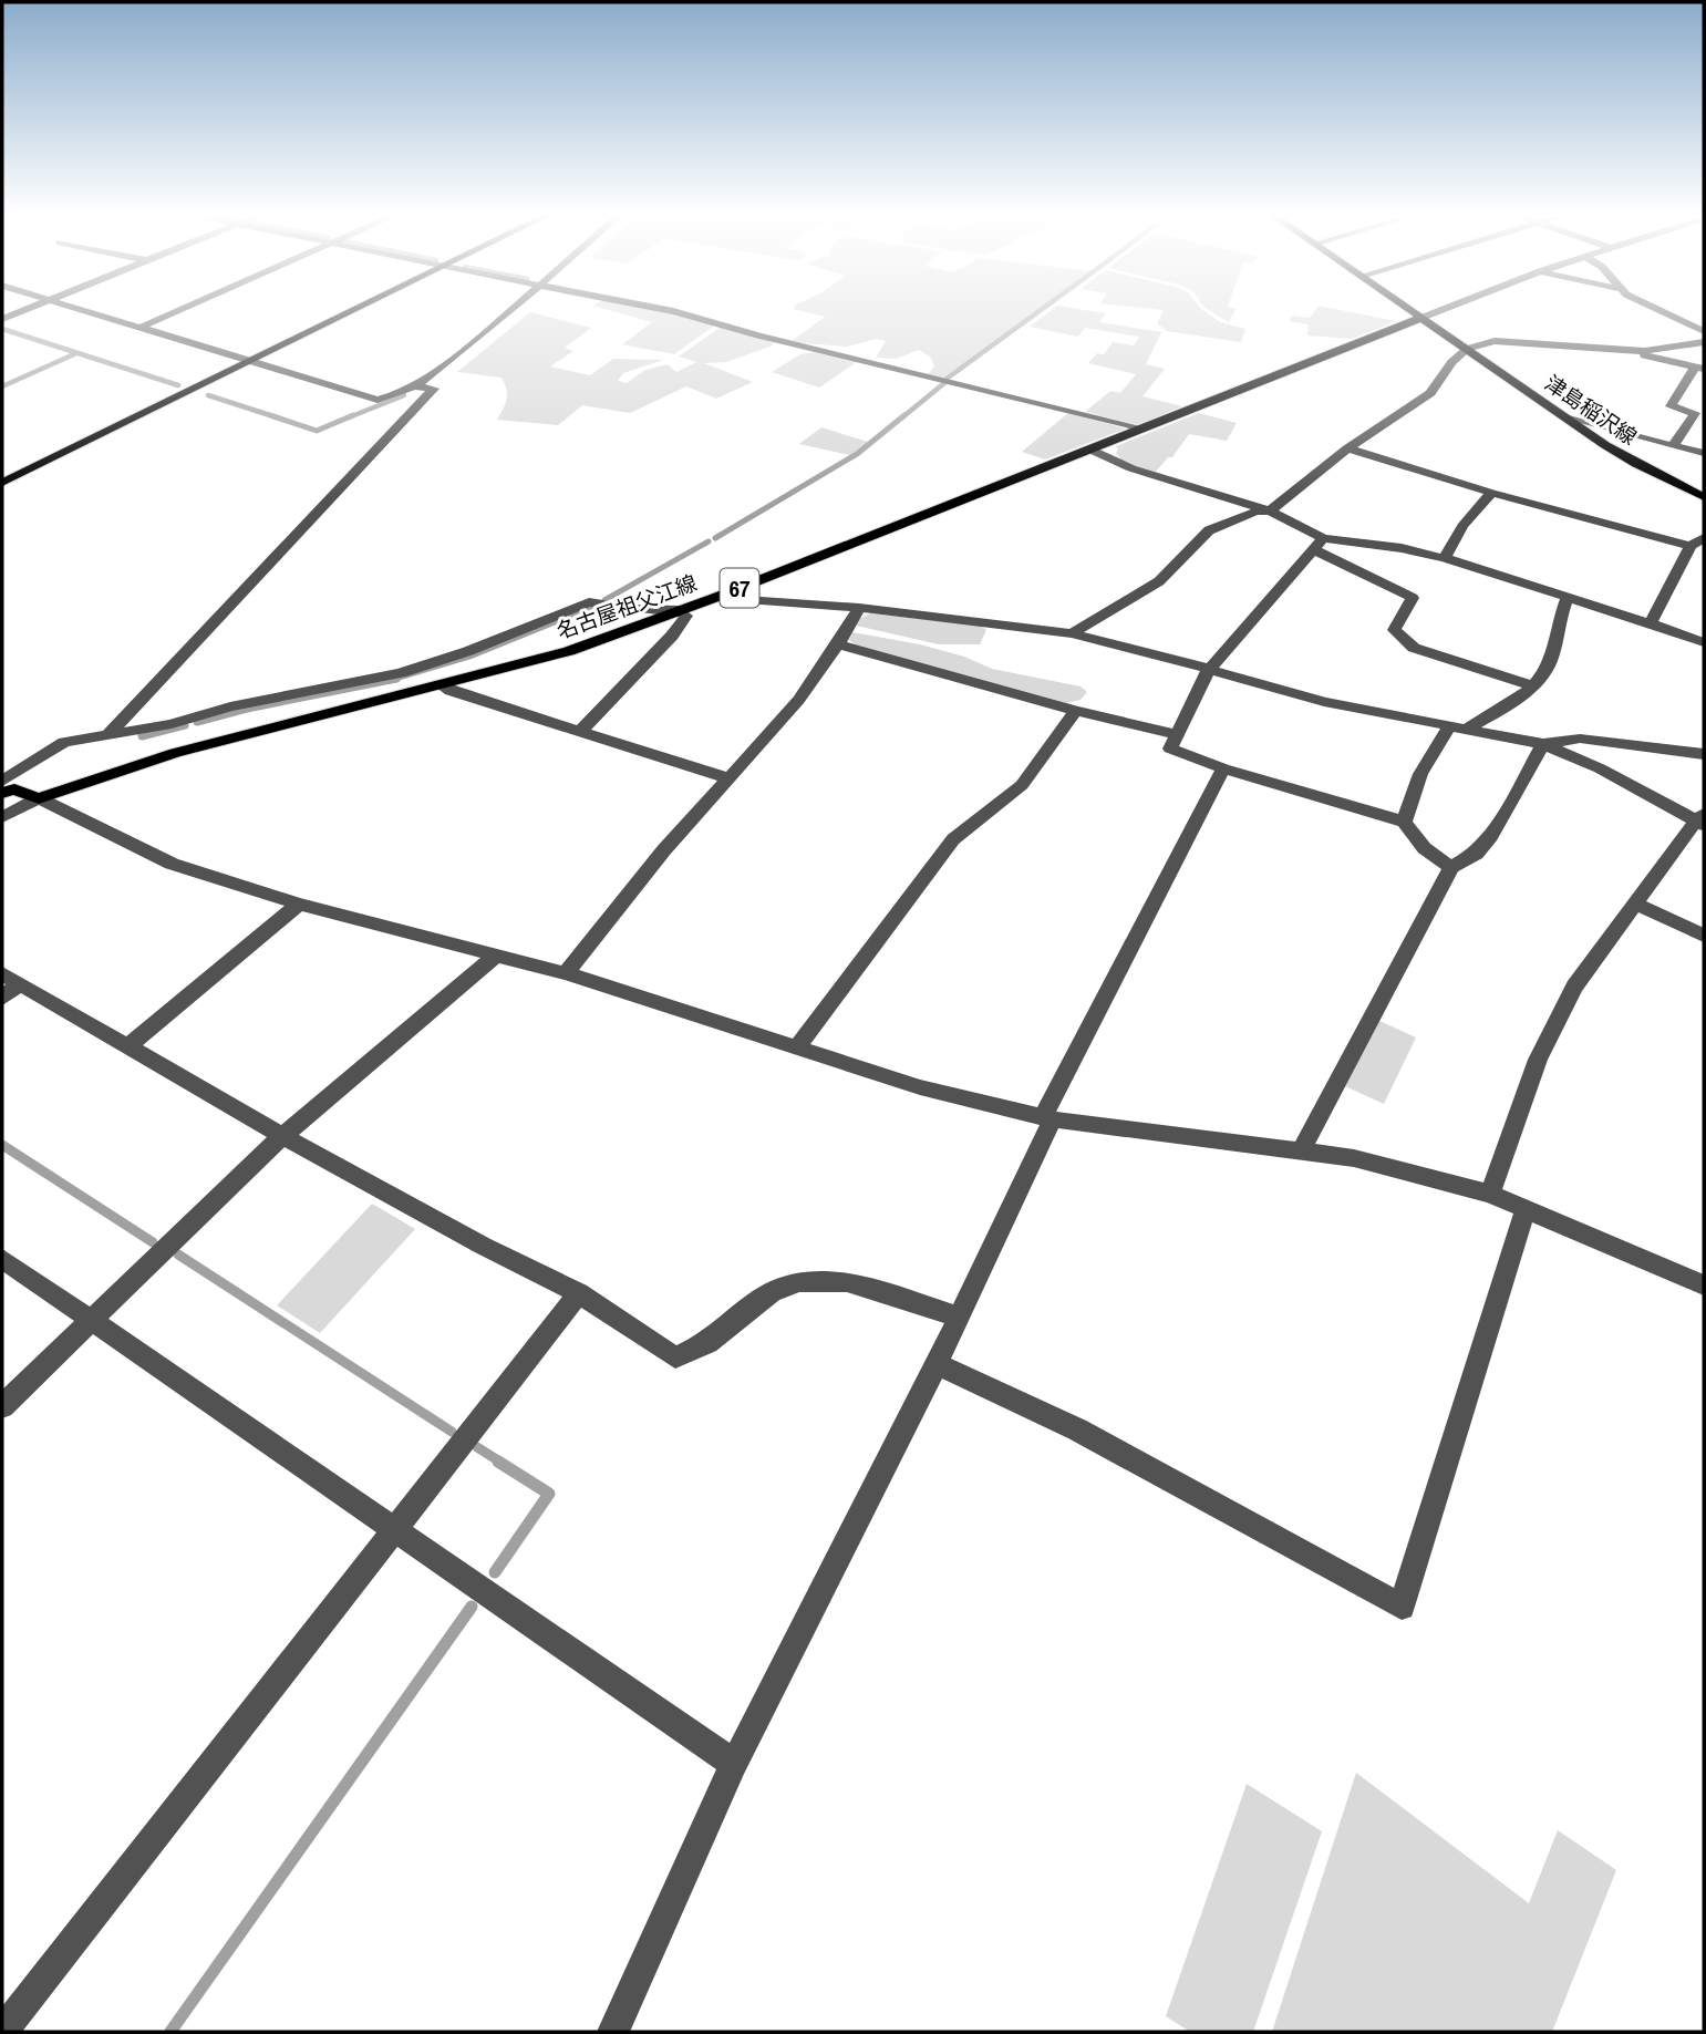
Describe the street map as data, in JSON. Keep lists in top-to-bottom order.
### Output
{
  "streets": {
    "main road": ["津島稲沢線", "67", "名古屋祖父江線"]
  },
  "crossings": [
    ["津島稲沢線", "名古屋祖父江線"]
  ]
}
